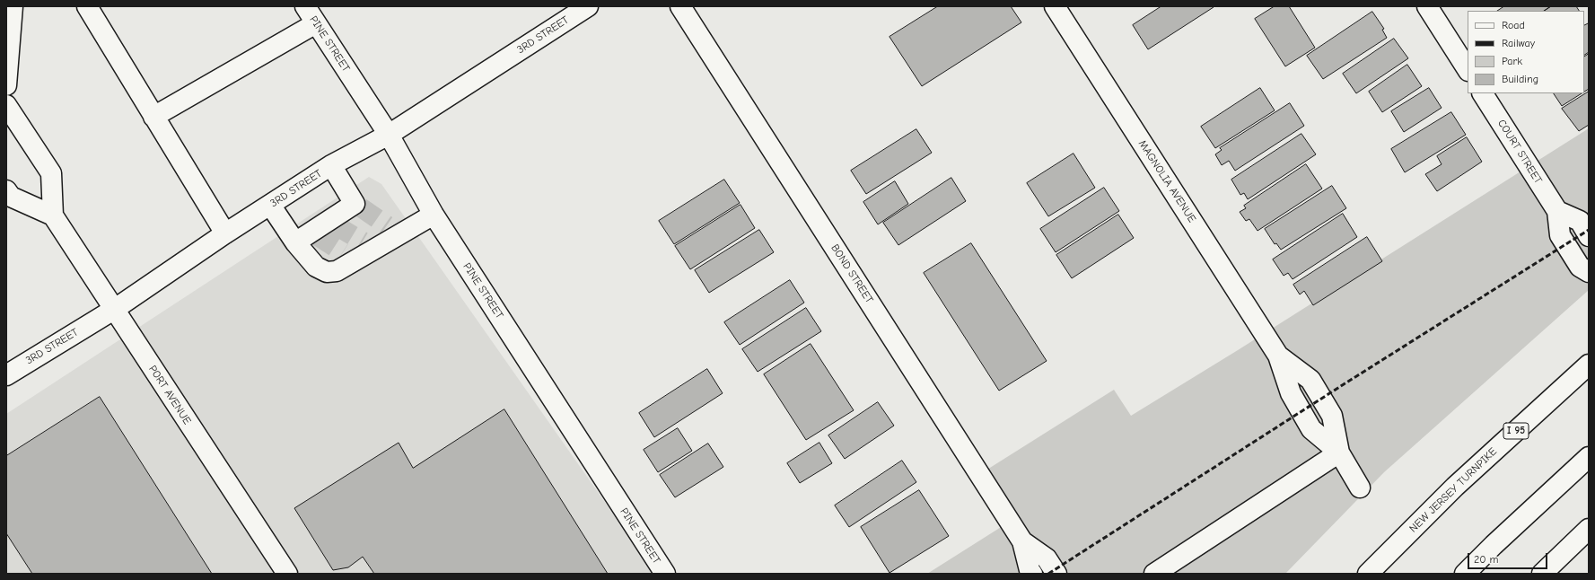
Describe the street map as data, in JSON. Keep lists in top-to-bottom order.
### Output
{
  "streets": {
    "main road": [
      "3RD STREET",
      "PINE STREET",
      "COURT STREET",
      "MAGNOLIA AVENUE",
      "BOND STREET",
      "PORT AVENUE",
      "I 95",
      "NEW JERSEY TURNPIKE"
    ]
  },
  "crossings": [
    ["3RD STREET", "PINE STREET"],
    ["3RD STREET", "PORT AVENUE"]
  ],
  "legend": [
    "Road",
    "Railway",
    "Park",
    "Building"
  ],
  "scale_bar": "20 m"
}
